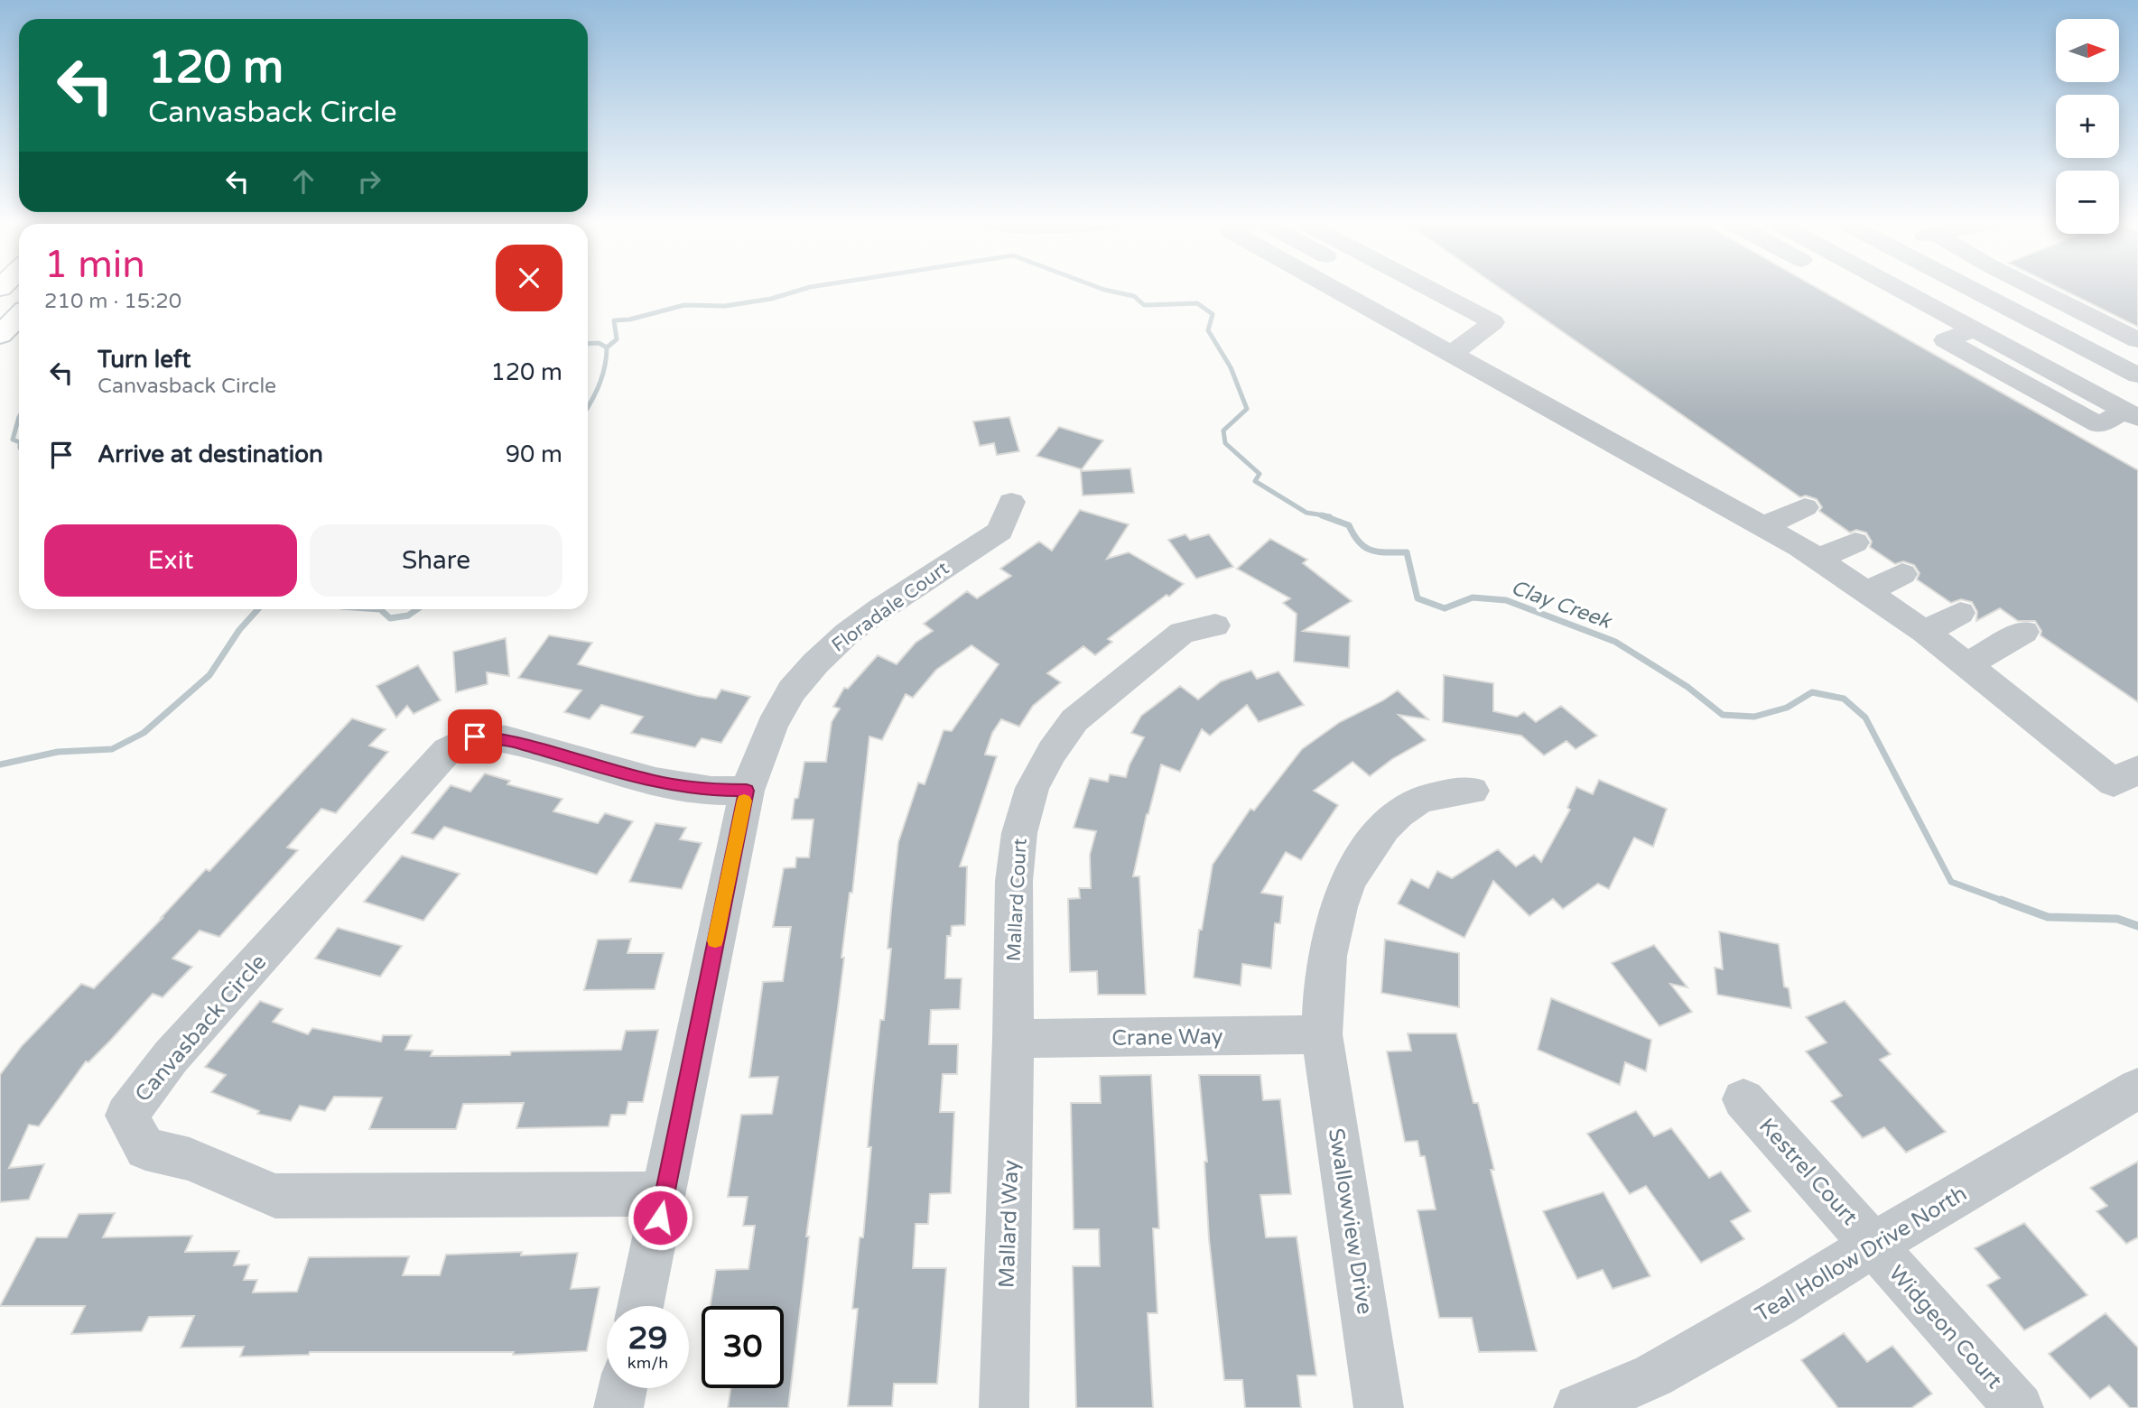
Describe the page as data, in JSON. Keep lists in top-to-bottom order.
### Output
{
  "streets": {
    "street": [
      "Floradale Court",
      "Mallard Court",
      "Canvasback Circle",
      "Crane Way",
      "Kestrel Court",
      "Swallowview Drive",
      "Mallard Way",
      "Teal Hollow Drive North",
      "Widgeon Court"
    ]
  },
  "crossings": [
    ["Floradale Court", "Canvasback Circle"],
    ["Mallard Court", "Crane Way"],
    ["Mallard Court", "Mallard Way"],
    ["Crane Way", "Swallowview Drive"],
    ["Crane Way", "Mallard Way"],
    ["Kestrel Court", "Teal Hollow Drive North"],
    ["Kestrel Court", "Widgeon Court"],
    ["Teal Hollow Drive North", "Widgeon Court"]
  ],
  "water": ["Clay Creek"],
  "north": "right",
  "page": {
    "map_buttons": ["+", "−"],
    "turn": ["120 m", "Canvasback Circle"],
    "heading": ["1 min", "210 m · 15:20"],
    "list": [
      {
        "name": "Turn left",
        "note": "Canvasback Circle",
        "value": "120 m"
      },
      {
        "name": "Arrive at destination",
        "value": "90 m"
      }
    ],
    "buttons": ["Exit", "Share"],
    "speed": "29 km/h",
    "limit": "30"
  }
}
